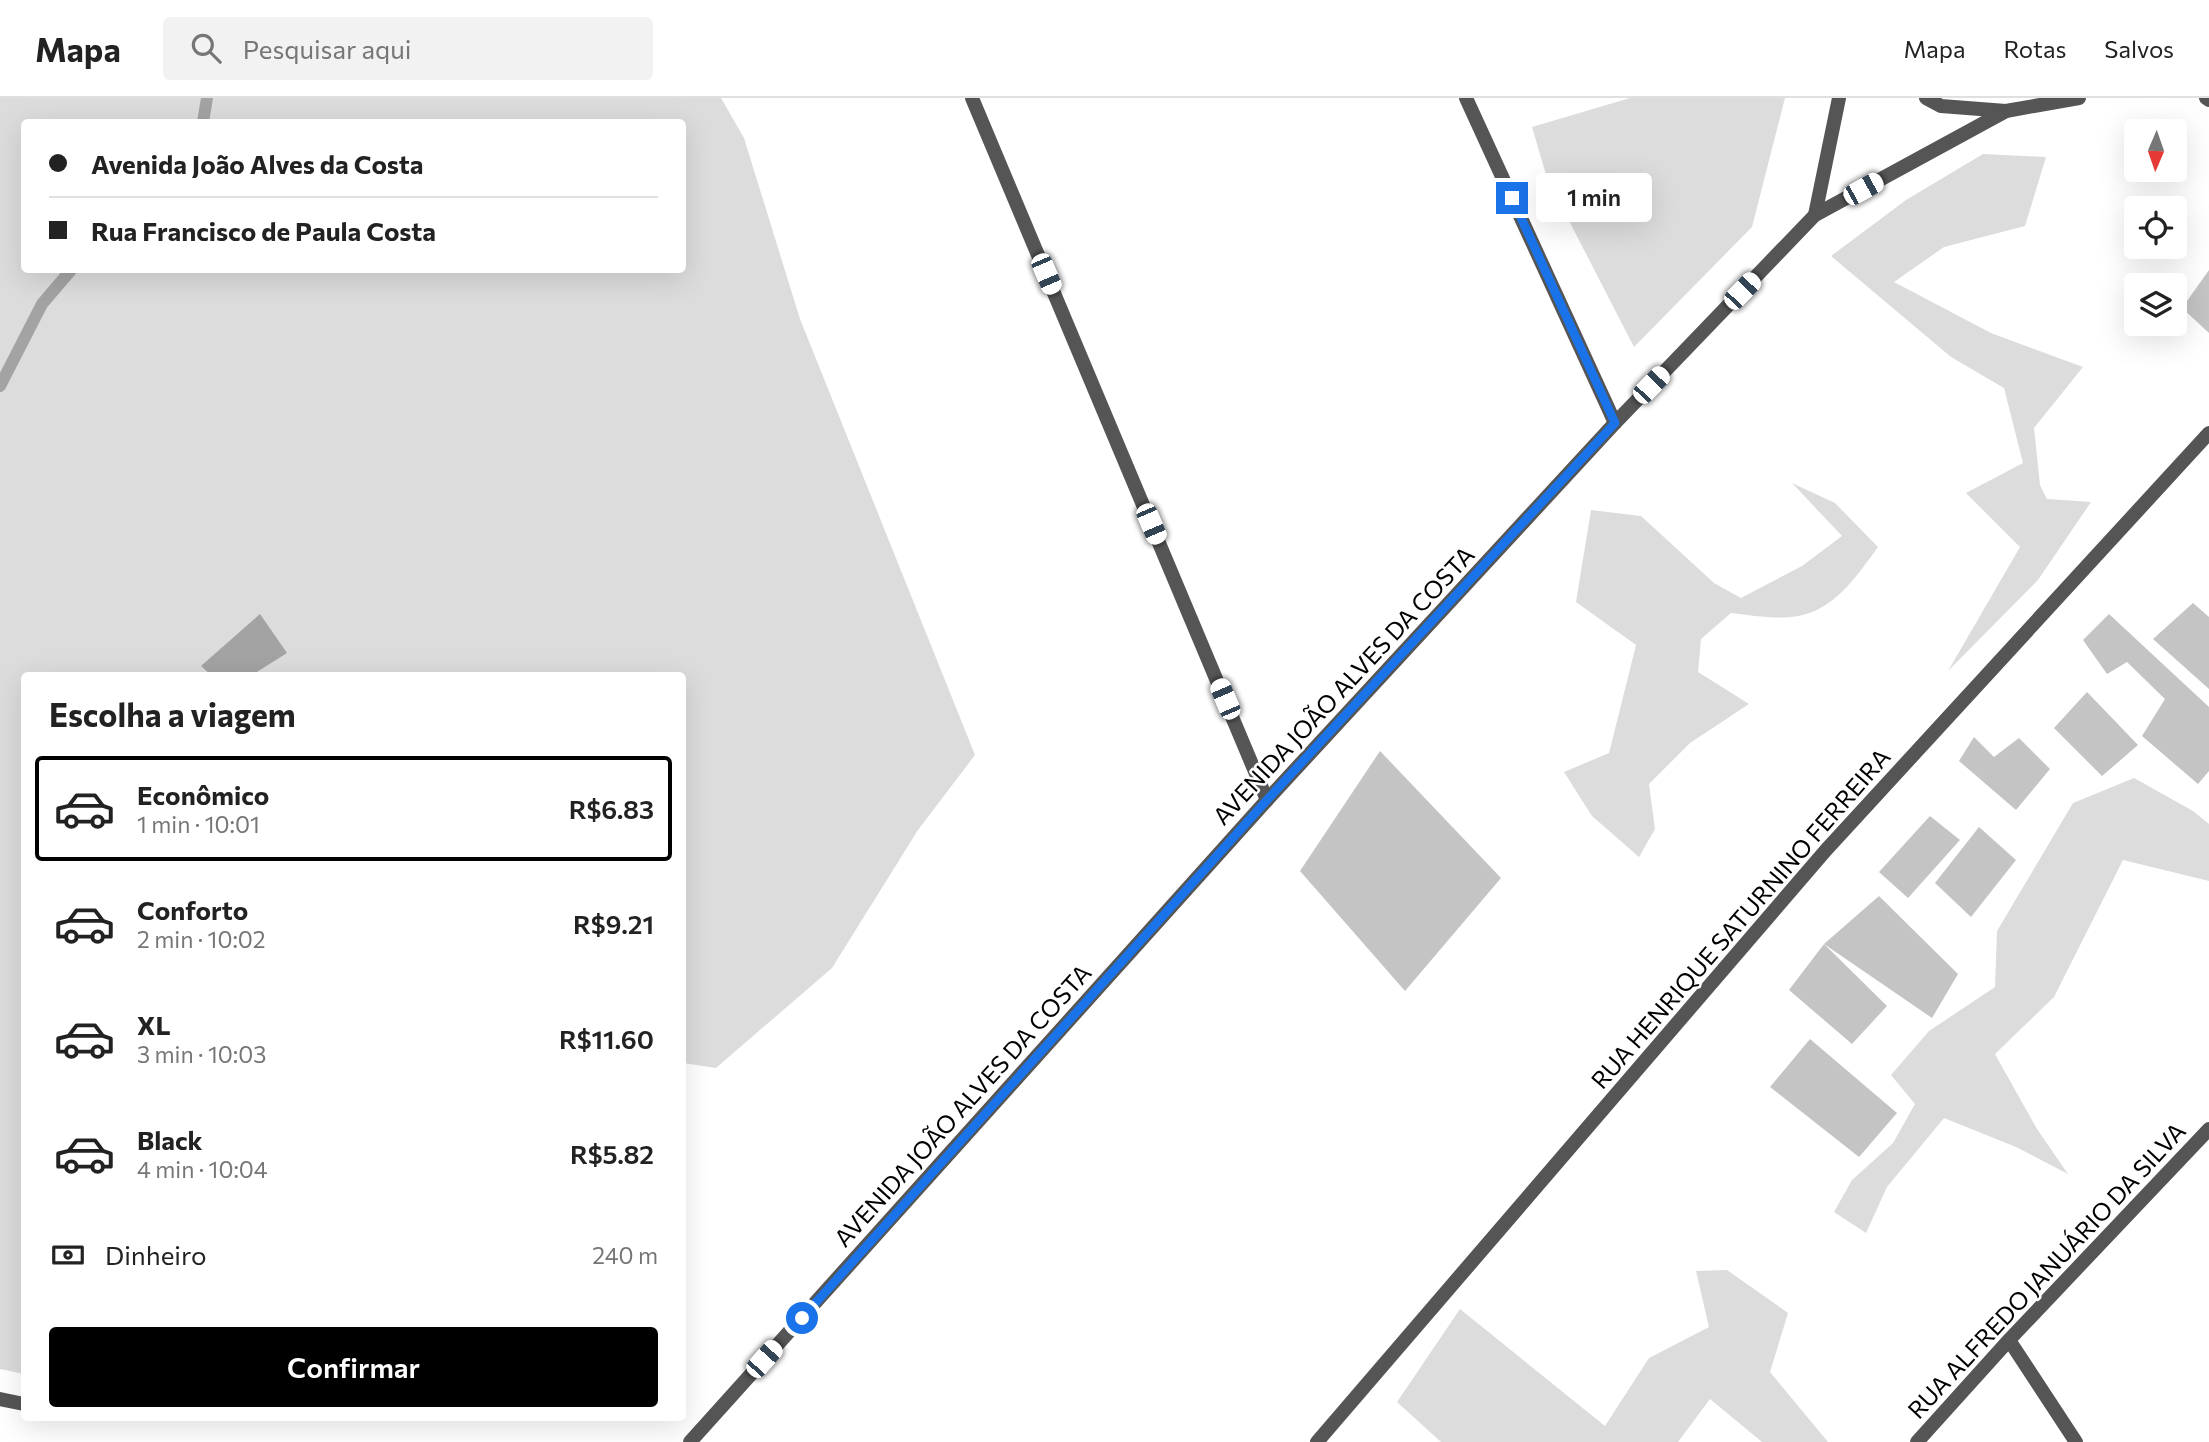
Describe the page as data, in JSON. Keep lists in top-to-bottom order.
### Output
{
  "streets": {
    "street": ["AVENIDA JOÃO ALVES DA COSTA", "RUA HENRIQUE SATURNINO FERREIRA", "RUA ALFREDO JANUÁRIO DA SILVA"]
  },
  "north": "bottom",
  "page": {
    "header": "Mapa",
    "search": "Pesquisar aqui",
    "nav": ["Mapa", "Rotas", "Salvos"],
    "banner": ["Avenida João Alves da Costa", "Rua Francisco de Paula Costa"],
    "bubble": "1 min",
    "heading": "Escolha a viagem",
    "list": [
      {
        "name": "Econômico",
        "note": "1 min · 10:01",
        "value": "R$6.83"
      },
      {
        "name": "Conforto",
        "note": "2 min · 10:02",
        "value": "R$9.21"
      },
      {
        "name": "XL",
        "note": "3 min · 10:03",
        "value": "R$11.60"
      },
      {
        "name": "Black",
        "note": "4 min · 10:04",
        "value": "R$5.82"
      }
    ],
    "pay": ["Dinheiro", "240 m"],
    "buttons": "Confirmar"
  }
}
